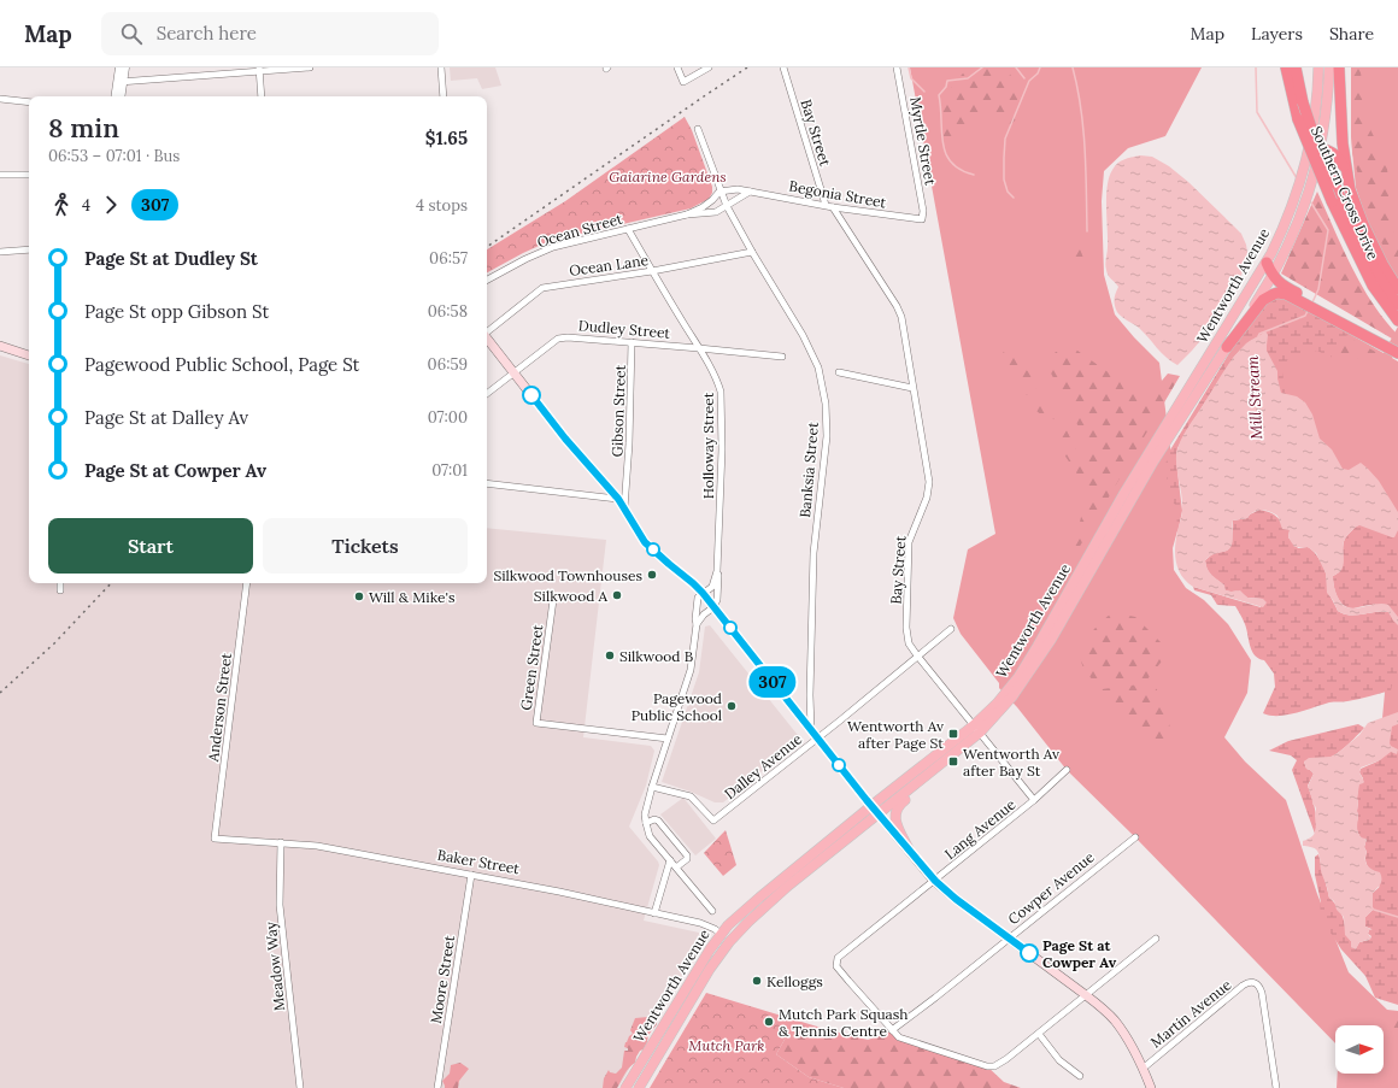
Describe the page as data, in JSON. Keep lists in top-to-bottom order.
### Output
{
  "streets": {
    "highway": ["Southern Cross Drive"],
    "main road": ["Wentworth Avenue", "Baker Street"],
    "street": [
      "Bay Street",
      "Myrtle Street",
      "Begonia Street",
      "Ocean Street",
      "Ocean Lane",
      "Dudley Street",
      "Gibson Street",
      "Holloway Street",
      "Banksia Street",
      "Green Street",
      "Anderson Street",
      "Dalley Avenue",
      "Lang Avenue",
      "Cowper Avenue",
      "Meadow Way",
      "Moore Street",
      "Martin Avenue"
    ]
  },
  "crossings": [
    ["Bay Street", "Begonia Street"],
    ["Bay Street", "Wentworth Avenue"],
    ["Bay Street", "Dalley Avenue"],
    ["Bay Street", "Lang Avenue"],
    ["Myrtle Street", "Begonia Street"],
    ["Begonia Street", "Ocean Street"],
    ["Begonia Street", "Banksia Street"],
    ["Ocean Street", "Holloway Street"],
    ["Ocean Street", "Banksia Street"],
    ["Ocean Lane", "Holloway Street"],
    ["Ocean Lane", "Banksia Street"],
    ["Wentworth Avenue", "Baker Street"],
    ["Dudley Street", "Gibson Street"],
    ["Dudley Street", "Holloway Street"],
    ["Holloway Street", "Green Street"],
    ["Holloway Street", "Dalley Avenue"],
    ["Anderson Street", "Baker Street"],
    ["Lang Avenue", "Cowper Avenue"],
    ["Baker Street", "Meadow Way"],
    ["Baker Street", "Moore Street"]
  ],
  "water": ["Mill Stream"],
  "parks": ["Gaiarine Gardens", "Mutch Park"],
  "places": {
    "other": [
      "Silkwood Townhouses",
      "Silkwood A",
      "Will & Mike's",
      "Silkwood B",
      "Pagewood Public School",
      "Page St at Cowper Av",
      "Kelloggs",
      "Mutch Park Squash & Tennis Centre"
    ],
    "transit": ["Wentworth Av after Page St", "Wentworth Av after Bay St"]
  },
  "lines": ["bus line 307"],
  "north": "right",
  "page": {
    "header": "Map",
    "search": "Search here",
    "nav": ["Map", "Layers", "Share"],
    "on_map": "307",
    "heading": ["8 min", "06:53 – 07:01 · Bus", "$1.65"],
    "legs": ["4", "307", "4 stops"],
    "list": [
      {
        "name": "Page St at Dudley St",
        "value": "06:57"
      },
      {
        "name": "Page St opp Gibson St",
        "value": "06:58"
      },
      {
        "name": "Pagewood Public School, Page St",
        "value": "06:59"
      },
      {
        "name": "Page St at Dalley Av",
        "value": "07:00"
      },
      {
        "name": "Page St at Cowper Av",
        "value": "07:01"
      }
    ],
    "buttons": ["Start", "Tickets"]
  }
}
